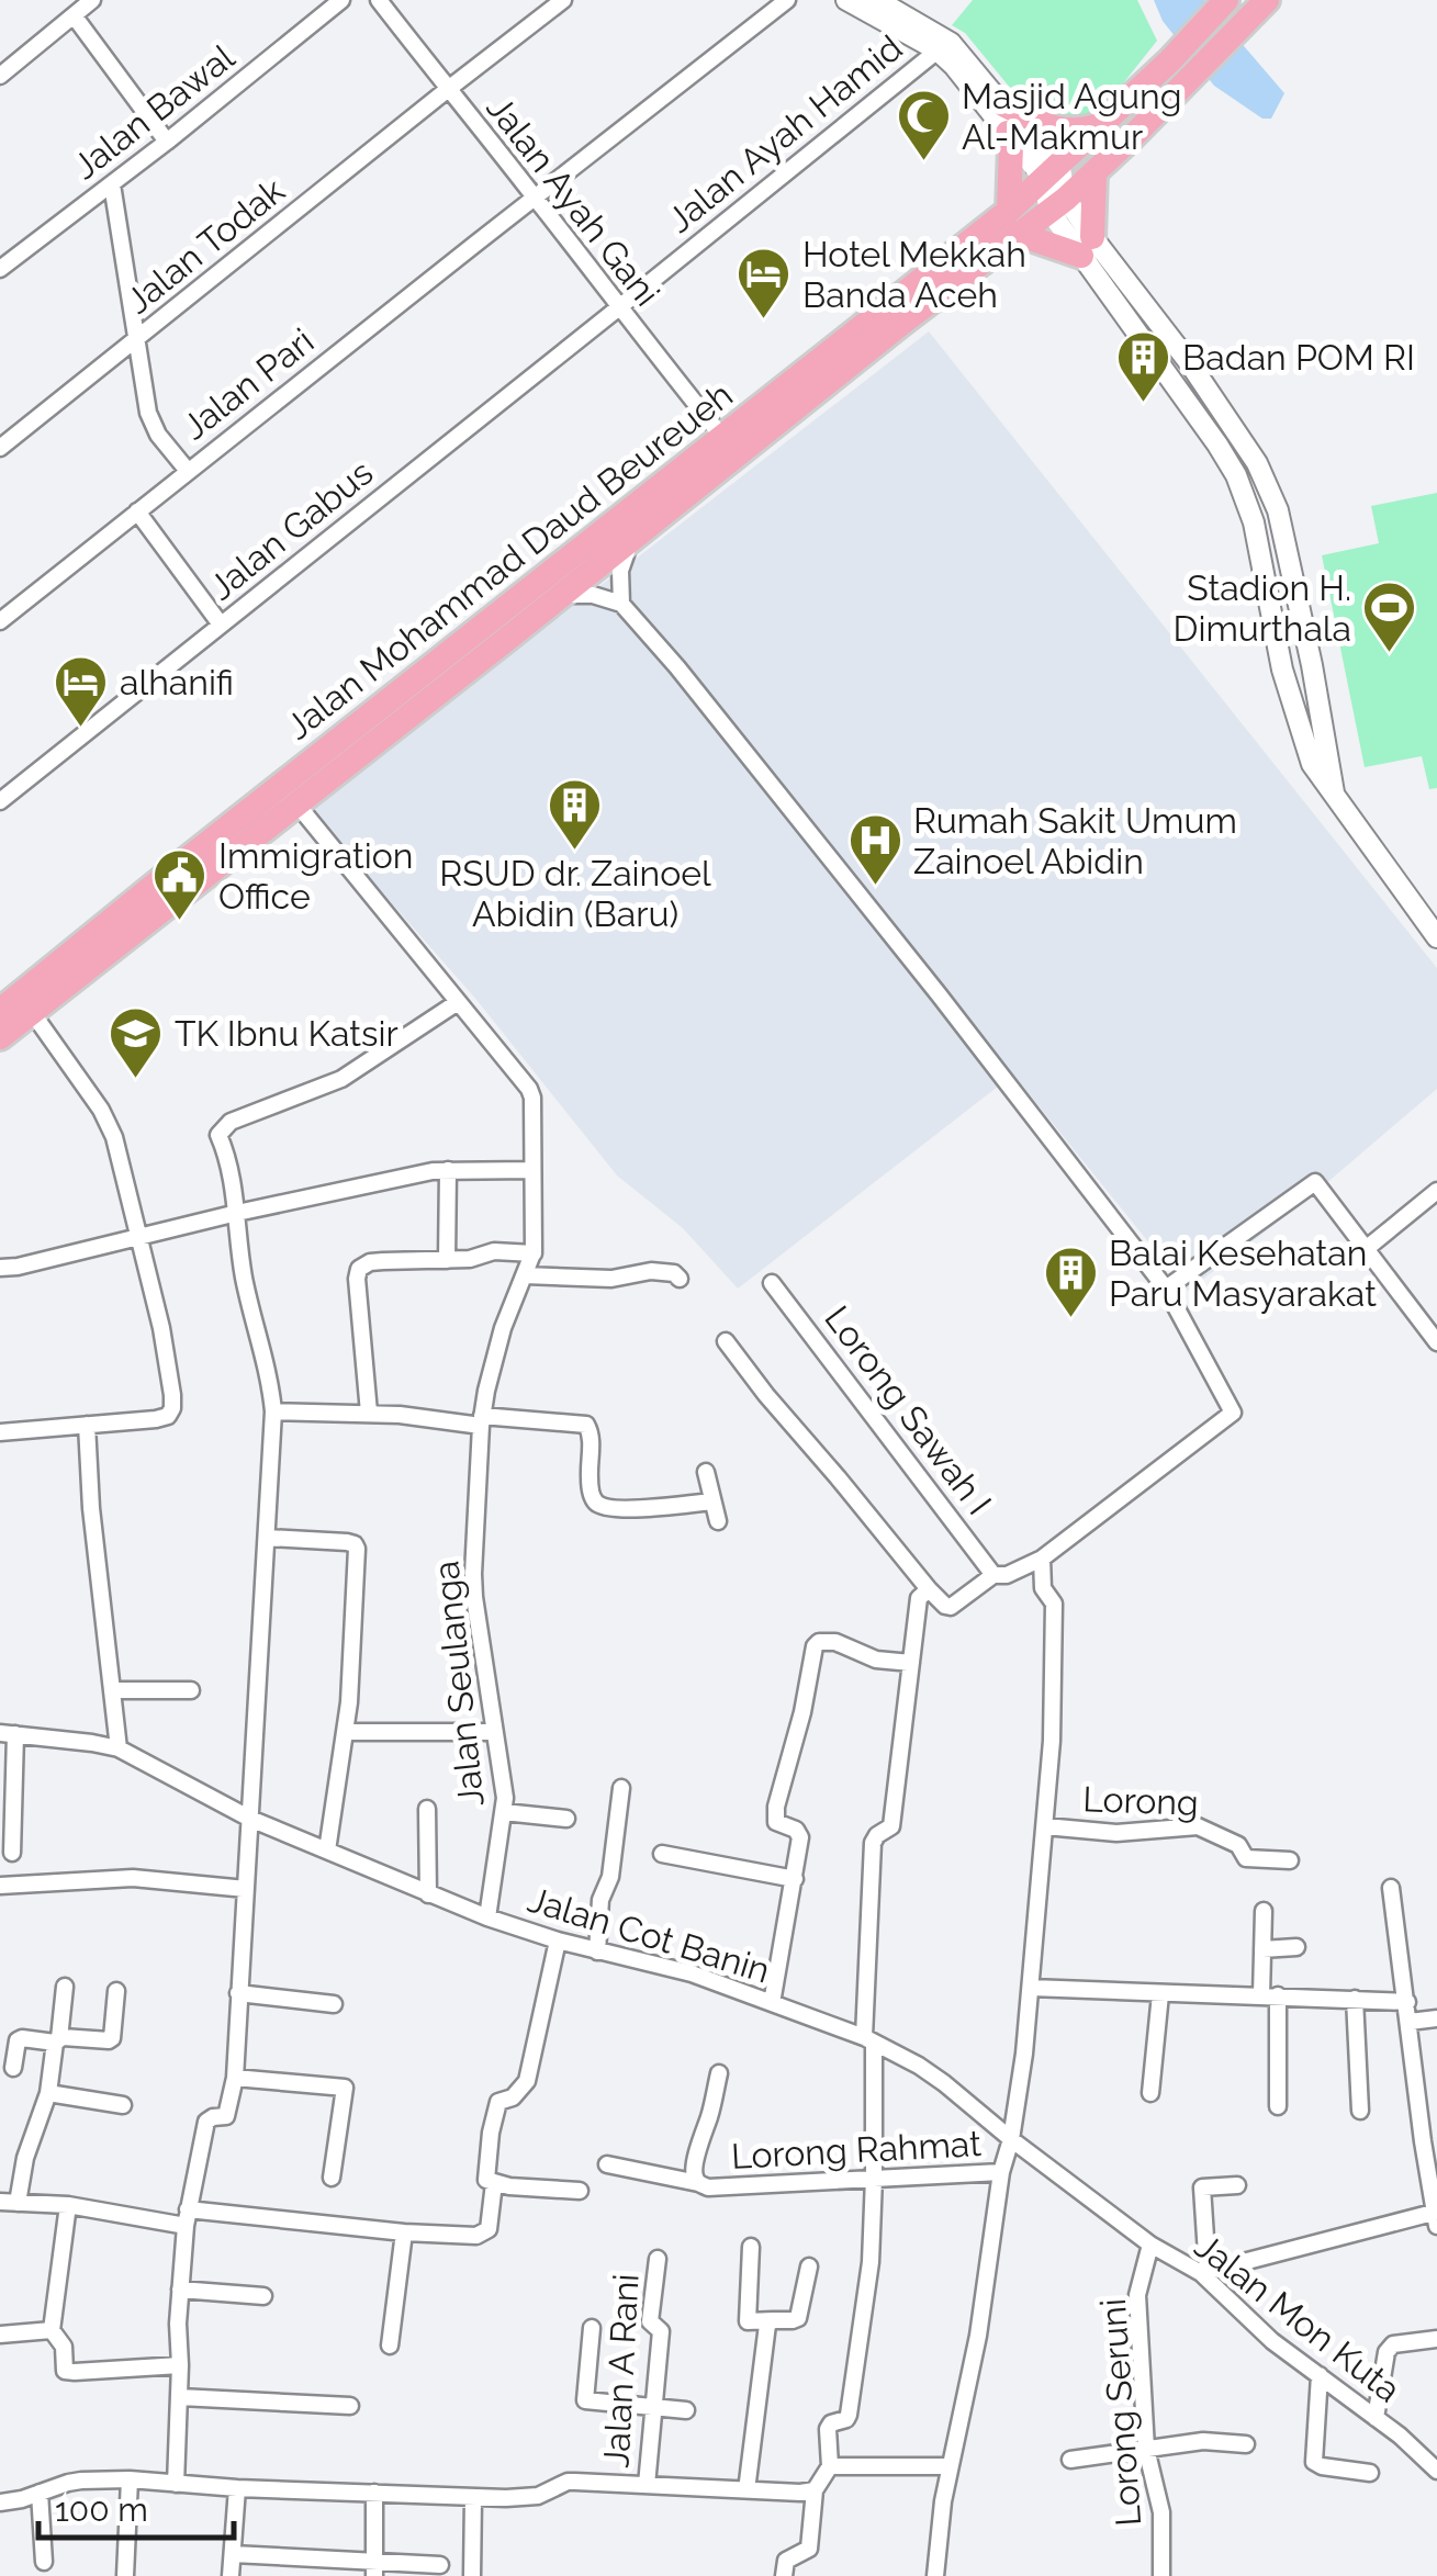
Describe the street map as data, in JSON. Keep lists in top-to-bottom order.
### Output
{
  "streets": {
    "highway": ["Jalan Mohammad Daud Beureueh"],
    "street": [
      "Jalan Bawal",
      "Jalan Ayah Hamid",
      "Jalan Ayah Gani",
      "Jalan Todak",
      "Jalan Pari",
      "Jalan Gabus",
      "Lorong Sawah I",
      "Jalan Seulanga",
      "Lorong",
      "Jalan Cot Banin",
      "Lorong Rahmat",
      "Jalan Mon Kuta",
      "Jalan A Rani",
      "Lorong Seruni"
    ]
  },
  "crossings": [
    ["Jalan Ayah Hamid", "Jalan Ayah Gani"],
    ["Jalan Ayah Hamid", "Jalan Gabus"],
    ["Jalan Ayah Gani", "Jalan Todak"],
    ["Jalan Ayah Gani", "Jalan Pari"],
    ["Jalan Ayah Gani", "Jalan Gabus"],
    ["Jalan Ayah Gani", "Jalan Mohammad Daud Beureueh"],
    ["Jalan Seulanga", "Jalan Cot Banin"],
    ["Jalan Cot Banin", "Jalan Mon Kuta"],
    ["Jalan Mon Kuta", "Lorong Seruni"]
  ],
  "places": {
    "mosque": ["Masjid Agung Al-Makmur"],
    "hotel": ["Hotel Mekkah Banda Aceh", "alhanifi"],
    "building": ["Badan POM RI", "RSUD dr. Zainoel Abidin (Baru)", "Balai Kesehatan Paru Masyarakat"],
    "sports": ["Stadion H. Dimurthala"],
    "hospital": ["Rumah Sakit Umum Zainoel Abidin"],
    "public building": ["Immigration Office"],
    "school or university": ["TK Ibnu Katsir"]
  },
  "scale_bar": "100 m"
}
